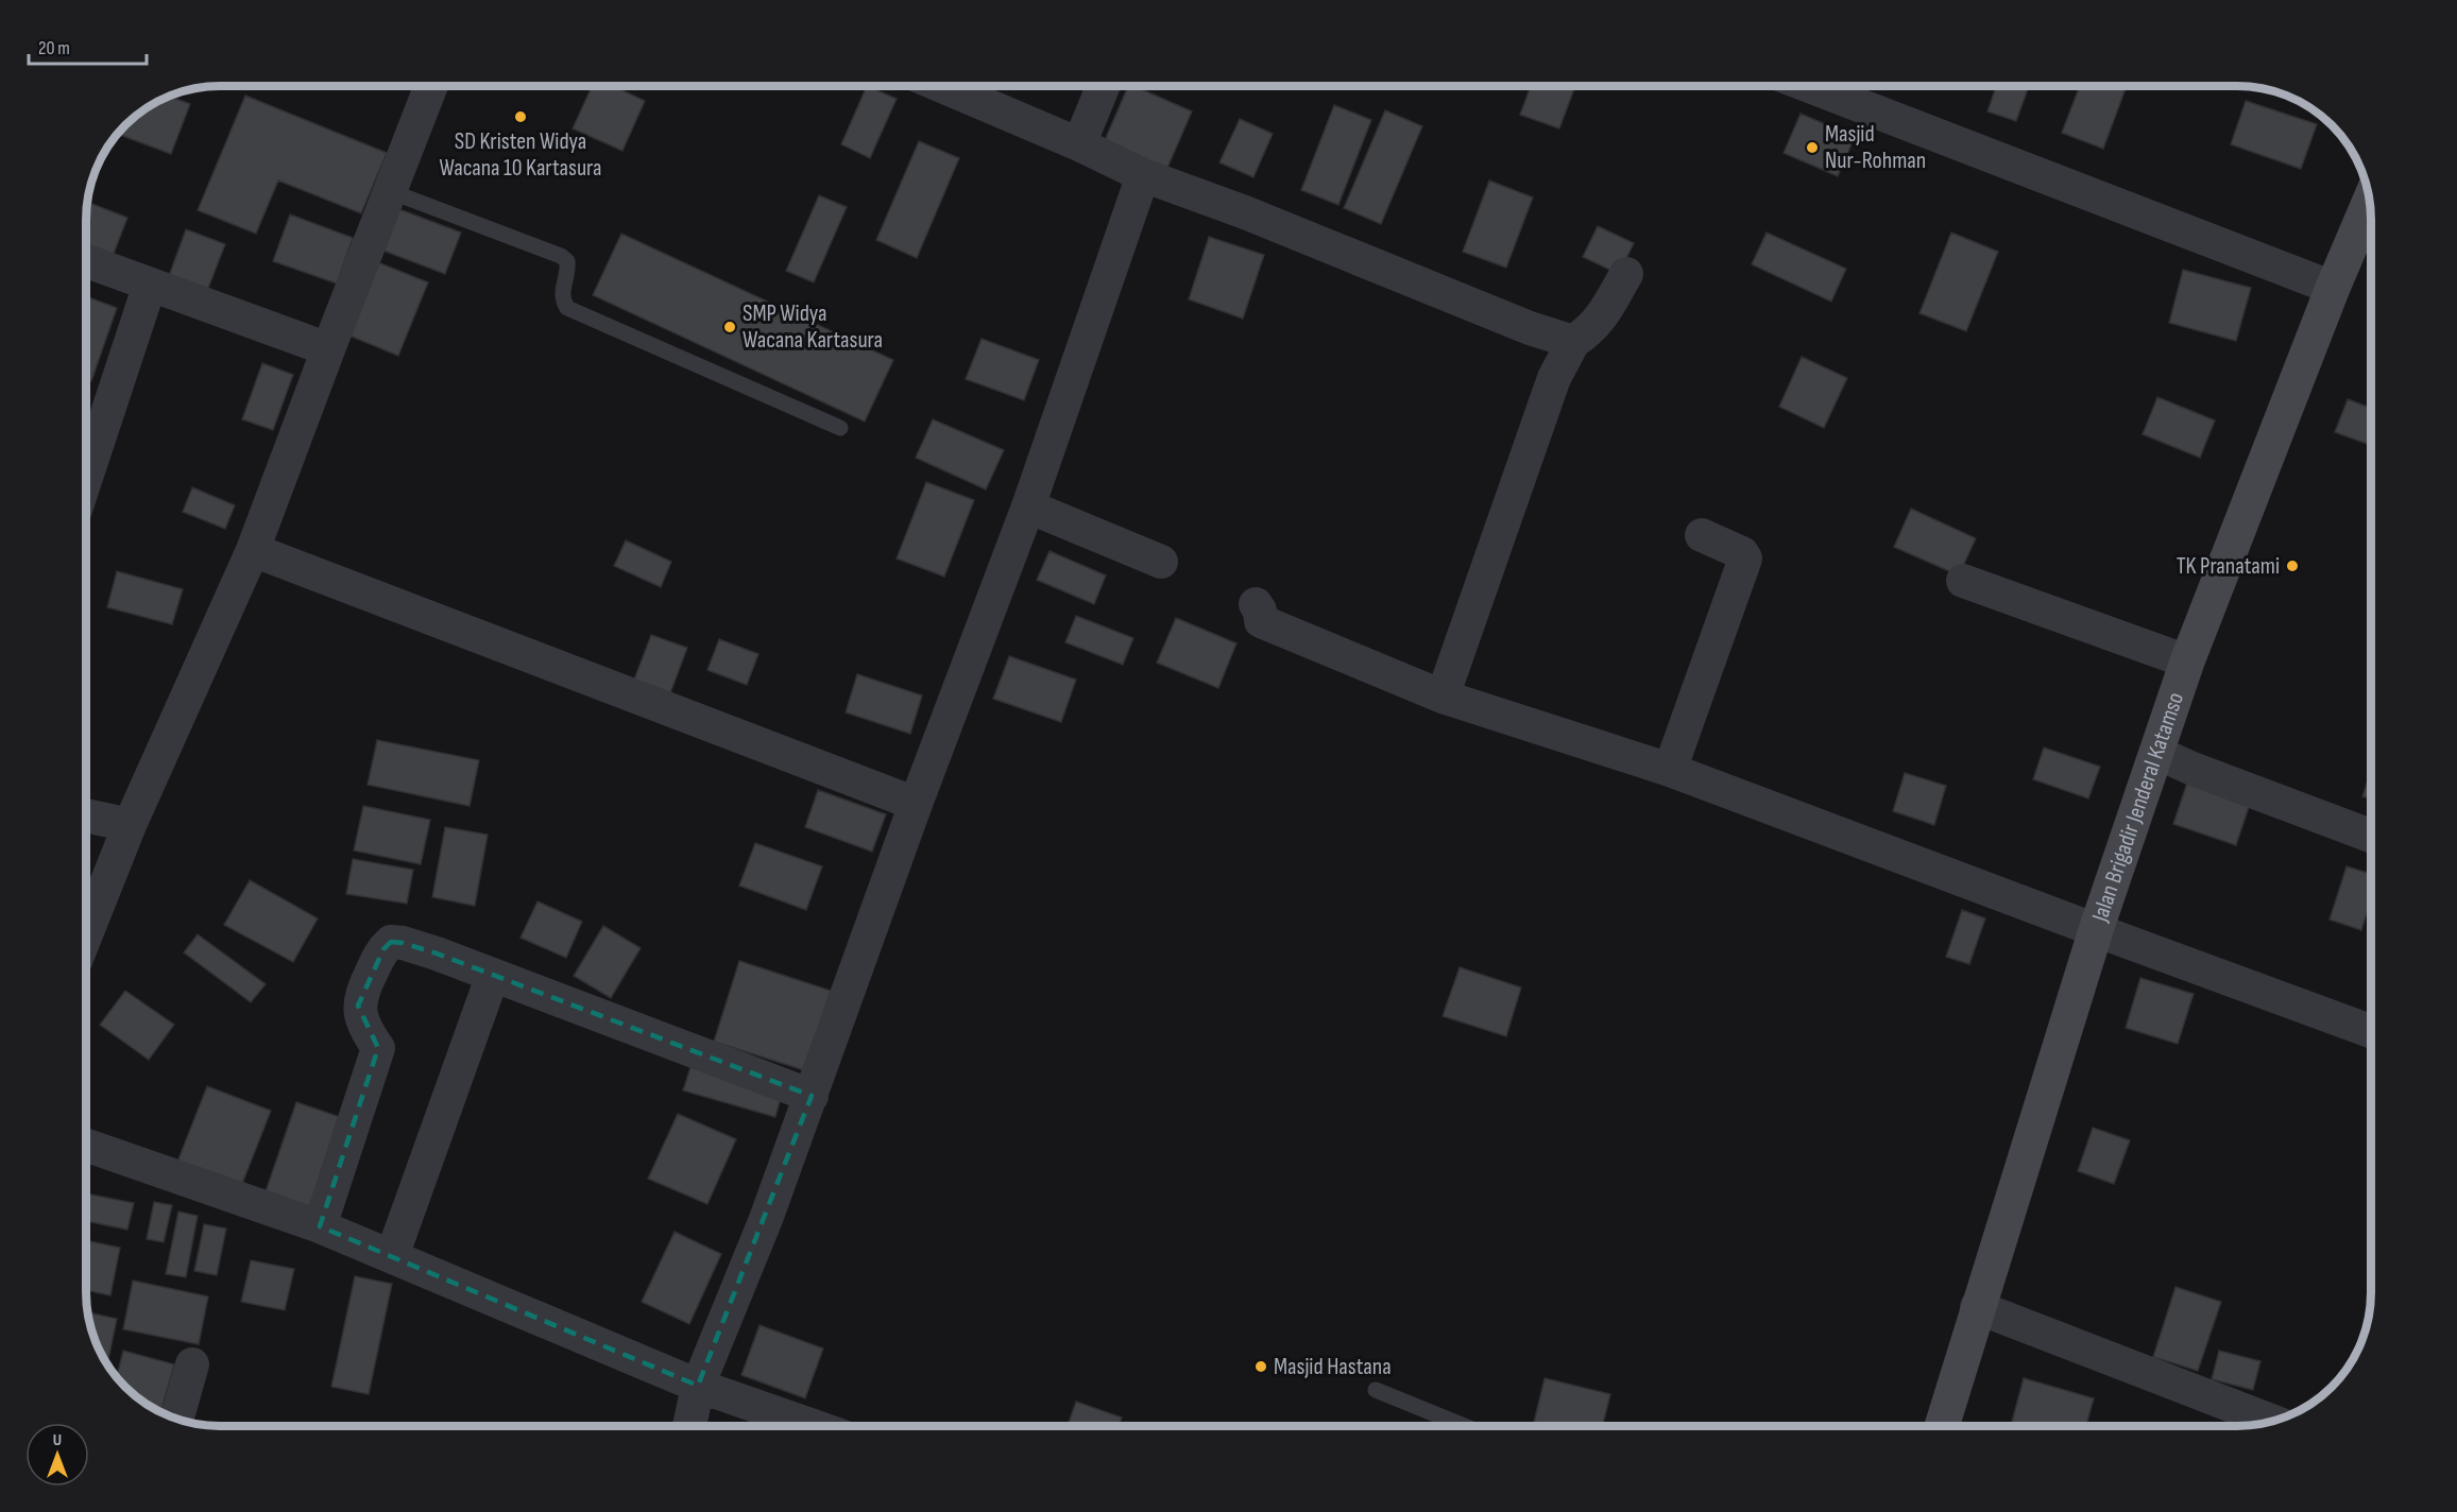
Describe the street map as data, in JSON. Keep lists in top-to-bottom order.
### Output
{
  "streets": {
    "main road": ["Jalan Brigadir Jenderal Katamso"]
  },
  "places": [
    "SD Kristen Widya Wacana 10 Kartasura",
    "Masjid Nur-Rohman",
    "SMP Widya Wacana Kartasura",
    "TK Pranatami",
    "Masjid Hastana"
  ],
  "scale_bar": "20 m",
  "north": "top"
}
